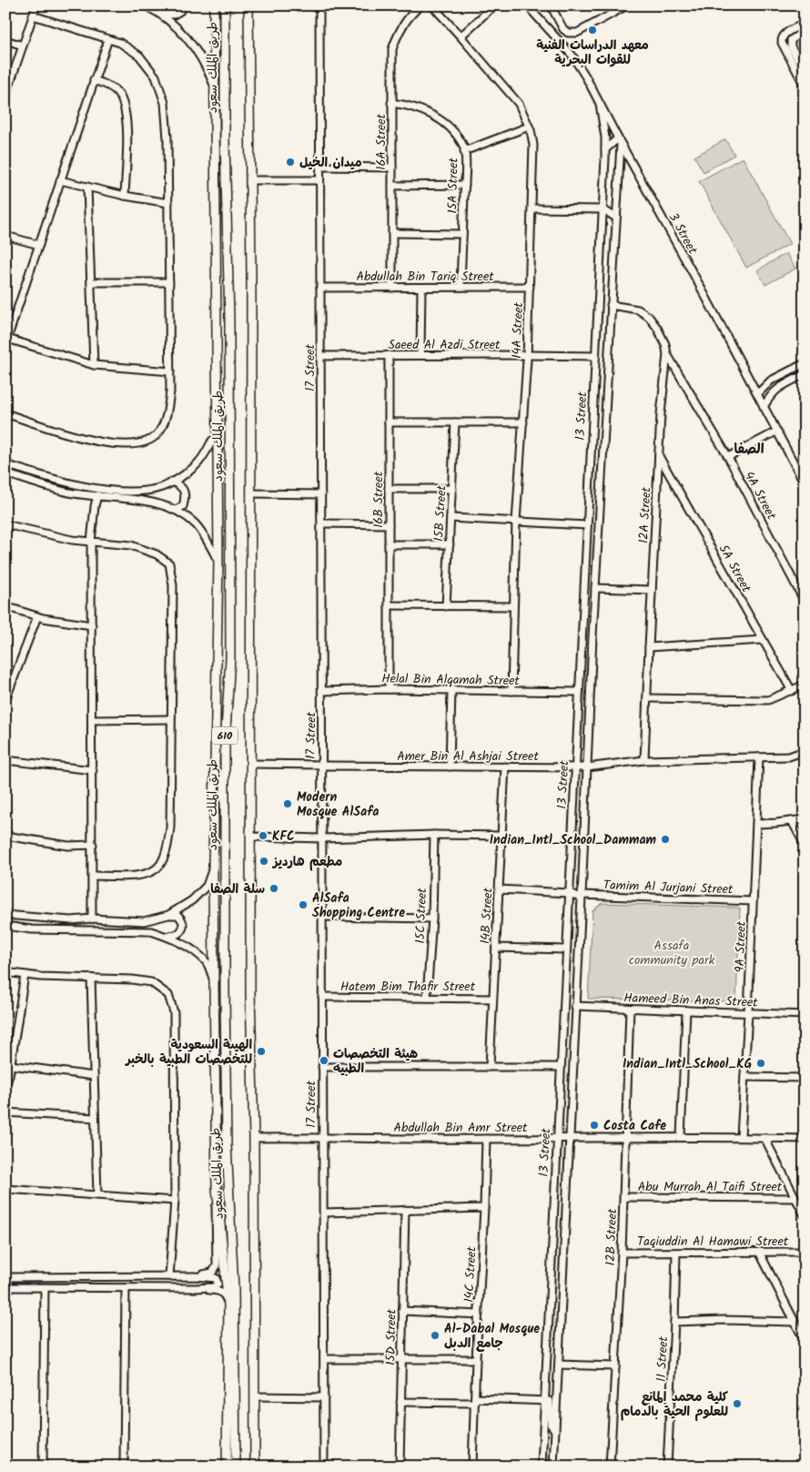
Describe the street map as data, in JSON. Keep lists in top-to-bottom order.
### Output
{
  "streets": {
    "main road": ["طريق الملك سعود", "610"],
    "street": [
      "16A Street",
      "15A Street",
      "3 Street",
      "Abdullah Bin Tariq Street",
      "14A Street",
      "Saeed Al Azdi Street",
      "17 Street",
      "13 Street",
      "4A Street",
      "16B Street",
      "15B Street",
      "12A Street",
      "5A Street",
      "Helal Bin Alqamah Street",
      "Amer Bin Al Ashjai Street",
      "Tamim Al Jurjani Street",
      "15C Street",
      "14B Street",
      "9A Street",
      "Hatem Bim Thafir Street",
      "Hameed Bin Anas Street",
      "Abdullah Bin Amr Street",
      "Abu Murrah Al Taifi Street",
      "12B Street",
      "Taqiuddin Al Hamawi Street",
      "14C Street",
      "15D Street",
      "11 Street"
    ]
  },
  "crossings": [
    ["16A Street", "15A Street"],
    ["16A Street", "Abdullah Bin Tariq Street"],
    ["15A Street", "Abdullah Bin Tariq Street"],
    ["3 Street", "13 Street"],
    ["Abdullah Bin Tariq Street", "14A Street"],
    ["Abdullah Bin Tariq Street", "17 Street"],
    ["14A Street", "Saeed Al Azdi Street"],
    ["14A Street", "Helal Bin Alqamah Street"],
    ["Saeed Al Azdi Street", "17 Street"],
    ["Saeed Al Azdi Street", "13 Street"],
    ["Saeed Al Azdi Street", "16B Street"],
    ["17 Street", "Helal Bin Alqamah Street"],
    ["17 Street", "Amer Bin Al Ashjai Street"],
    ["17 Street", "Hatem Bim Thafir Street"],
    ["17 Street", "Abdullah Bin Amr Street"],
    ["13 Street", "12A Street"],
    ["13 Street", "Helal Bin Alqamah Street"],
    ["13 Street", "Amer Bin Al Ashjai Street"],
    ["13 Street", "Tamim Al Jurjani Street"],
    ["13 Street", "Hameed Bin Anas Street"],
    ["13 Street", "Abdullah Bin Amr Street"],
    ["4A Street", "12A Street"],
    ["16B Street", "Helal Bin Alqamah Street"],
    ["12A Street", "5A Street"],
    ["12A Street", "Amer Bin Al Ashjai Street"],
    ["610", "Amer Bin Al Ashjai Street"],
    ["610", "Abdullah Bin Amr Street"],
    ["Amer Bin Al Ashjai Street", "14B Street"],
    ["Amer Bin Al Ashjai Street", "9A Street"],
    ["Tamim Al Jurjani Street", "9A Street"],
    ["15C Street", "Hatem Bim Thafir Street"],
    ["14B Street", "Hatem Bim Thafir Street"],
    ["9A Street", "Hameed Bin Anas Street"],
    ["9A Street", "Abdullah Bin Amr Street"],
    ["Hameed Bin Anas Street", "12B Street"],
    ["Abdullah Bin Amr Street", "12B Street"],
    ["Abdullah Bin Amr Street", "14C Street"],
    ["Abu Murrah Al Taifi Street", "12B Street"],
    ["12B Street", "Taqiuddin Al Hamawi Street"],
    ["Taqiuddin Al Hamawi Street", "11 Street"]
  ],
  "districts": ["الصفا"],
  "parks": ["Assafa community park"],
  "places": [
    "معهد الدراسات الفنية للقوات البحرية",
    "ميدان الخيل",
    "Modern Mosque AlSafa",
    "KFC",
    "Indian_Intl_School_Dammam",
    "مطعم هارديز",
    "سلة الصفا",
    "AlSafa Shopping Centre",
    "الهيىة السعودية للتخصصات الطبية بالخبر",
    "هيئة التخصصات الطبيه",
    "Indian_Intl_School_KG",
    "Costa Cafe",
    "Al-Dabal Mosque جامع الدبل",
    "كلية محمد المانع للعلوم الحية بالدمام"
  ]
}
